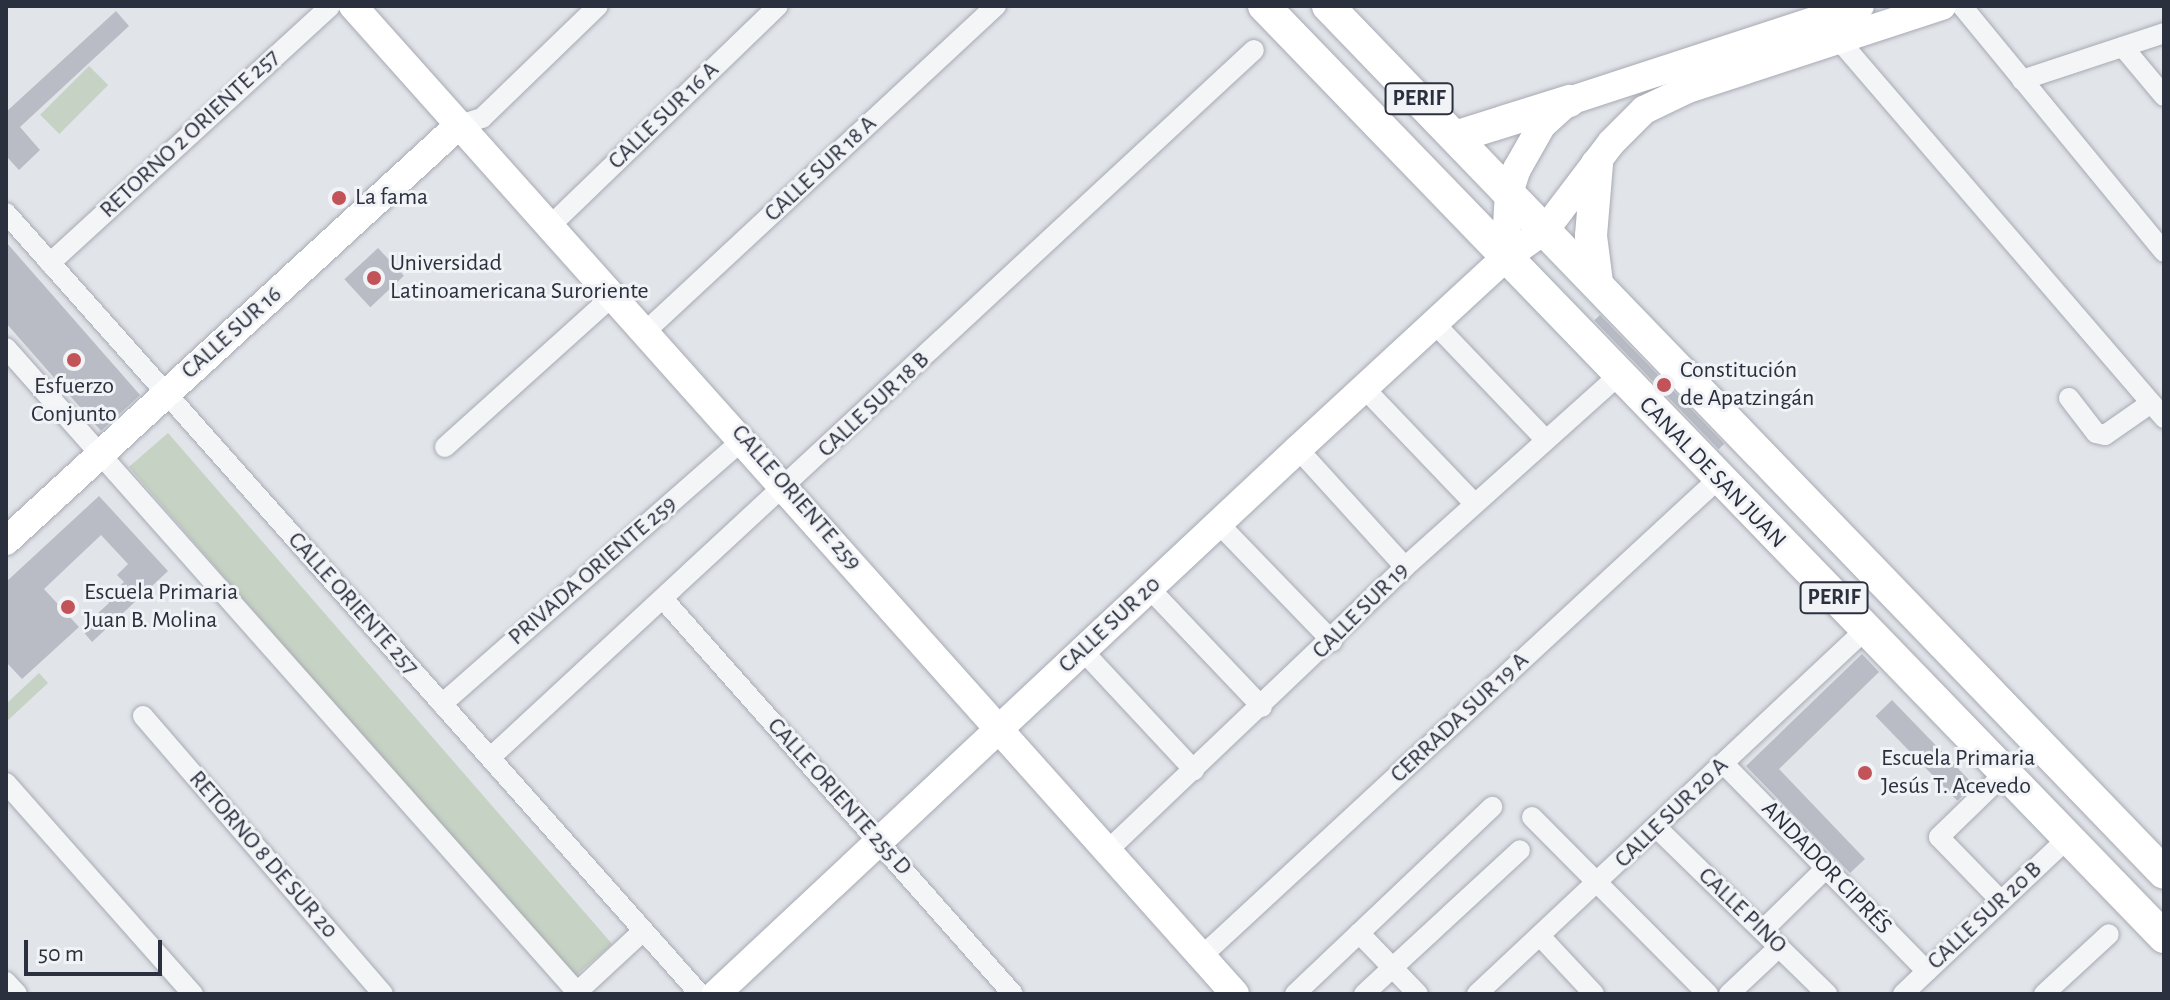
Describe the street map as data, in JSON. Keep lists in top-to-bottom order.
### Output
{
  "streets": {
    "main road": ["PERIF", "CANAL DE SAN JUAN"],
    "street": [
      "CALLE SUR 16 A",
      "RETORNO 2 ORIENTE 257",
      "CALLE SUR 18 A",
      "CALLE SUR 16",
      "CALLE SUR 18 B",
      "CALLE ORIENTE 259",
      "PRIVADA ORIENTE 259",
      "CALLE ORIENTE 257",
      "CALLE SUR 19",
      "CALLE SUR 20",
      "CERRADA SUR 19 A",
      "CALLE ORIENTE 255 D",
      "CALLE SUR 20 A",
      "RETORNO 8 DE SUR 20",
      "ANDADOR CIPRÉS",
      "CALLE PINO",
      "CALLE SUR 20 B"
    ]
  },
  "crossings": [
    ["CALLE SUR 16 A", "CALLE ORIENTE 259"],
    ["RETORNO 2 ORIENTE 257", "CALLE ORIENTE 257"],
    ["CALLE SUR 18 A", "CALLE ORIENTE 259"],
    ["CALLE SUR 16", "CALLE ORIENTE 259"],
    ["CALLE SUR 16", "CALLE ORIENTE 257"],
    ["CALLE SUR 18 B", "CALLE ORIENTE 259"],
    ["CALLE SUR 18 B", "CALLE ORIENTE 257"],
    ["CALLE SUR 18 B", "CALLE ORIENTE 255 D"],
    ["CANAL DE SAN JUAN", "CALLE SUR 19"],
    ["CANAL DE SAN JUAN", "CALLE SUR 20"],
    ["CANAL DE SAN JUAN", "CERRADA SUR 19 A"],
    ["CANAL DE SAN JUAN", "CALLE SUR 20 A"],
    ["CANAL DE SAN JUAN", "CALLE SUR 20 B"],
    ["CALLE ORIENTE 259", "PRIVADA ORIENTE 259"],
    ["CALLE ORIENTE 259", "CALLE SUR 19"],
    ["CALLE ORIENTE 259", "CALLE SUR 20"],
    ["CALLE ORIENTE 259", "CERRADA SUR 19 A"],
    ["PRIVADA ORIENTE 259", "CALLE ORIENTE 257"],
    ["CALLE SUR 20", "CALLE ORIENTE 255 D"],
    ["CALLE SUR 20 A", "ANDADOR CIPRÉS"],
    ["CALLE SUR 20 A", "CALLE PINO"],
    ["ANDADOR CIPRÉS", "CALLE SUR 20 B"]
  ],
  "places": [
    "La fama",
    "Universidad Latinoamericana Suroriente",
    "Esfuerzo Conjunto",
    "Constitución de Apatzingán",
    "Escuela Primaria Juan B. Molina",
    "Escuela Primaria Jesús T. Acevedo"
  ],
  "scale_bar": "50 m"
}
